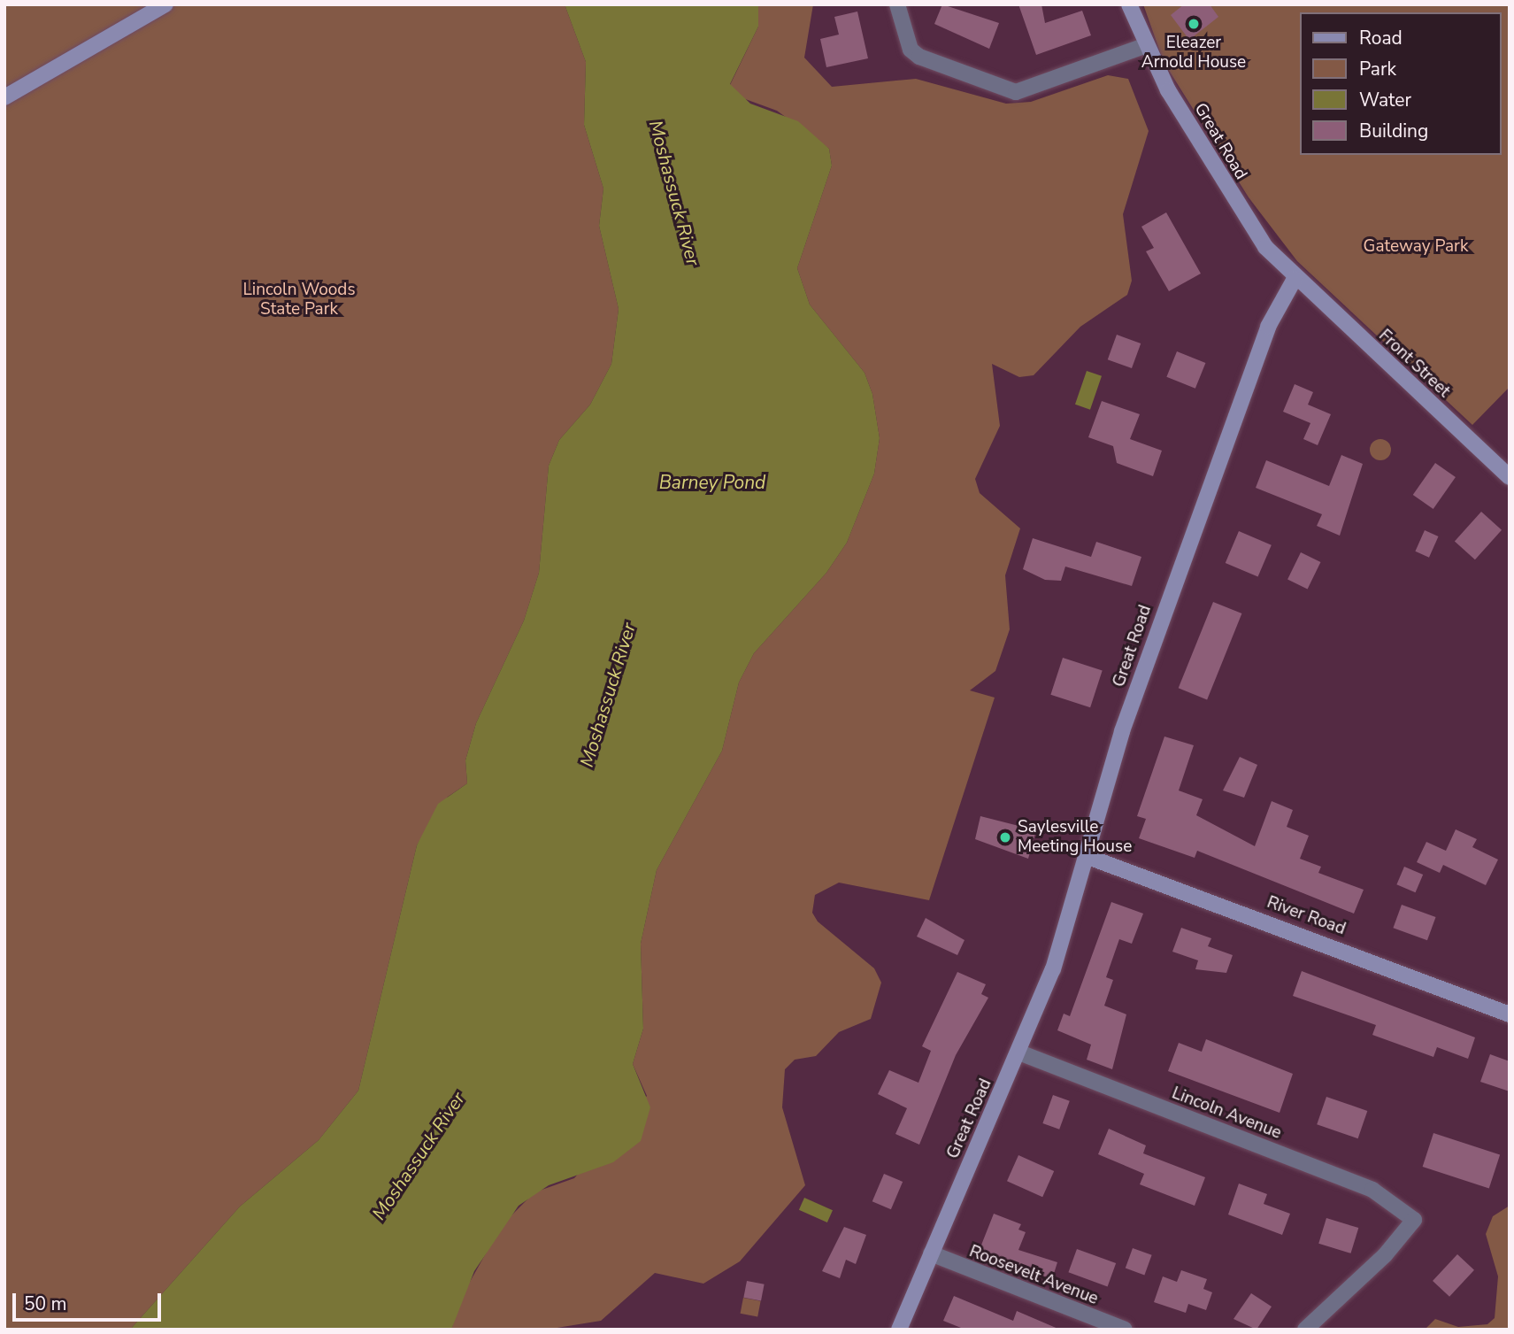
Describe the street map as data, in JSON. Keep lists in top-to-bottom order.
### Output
{
  "streets": {
    "main road": ["Great Road", "Front Street", "River Road"],
    "street": ["Lincoln Avenue", "Roosevelt Avenue"]
  },
  "crossings": [
    ["Great Road", "Front Street"],
    ["Great Road", "River Road"],
    ["Great Road", "Lincoln Avenue"],
    ["Great Road", "Roosevelt Avenue"]
  ],
  "water": ["Moshassuck River", "Barney Pond"],
  "parks": ["Gateway Park", "Lincoln Woods State Park"],
  "places": ["Eleazer Arnold House", "Saylesville Meeting House"],
  "legend": [
    "Road",
    "Park",
    "Water",
    "Building"
  ],
  "scale_bar": "50 m"
}
